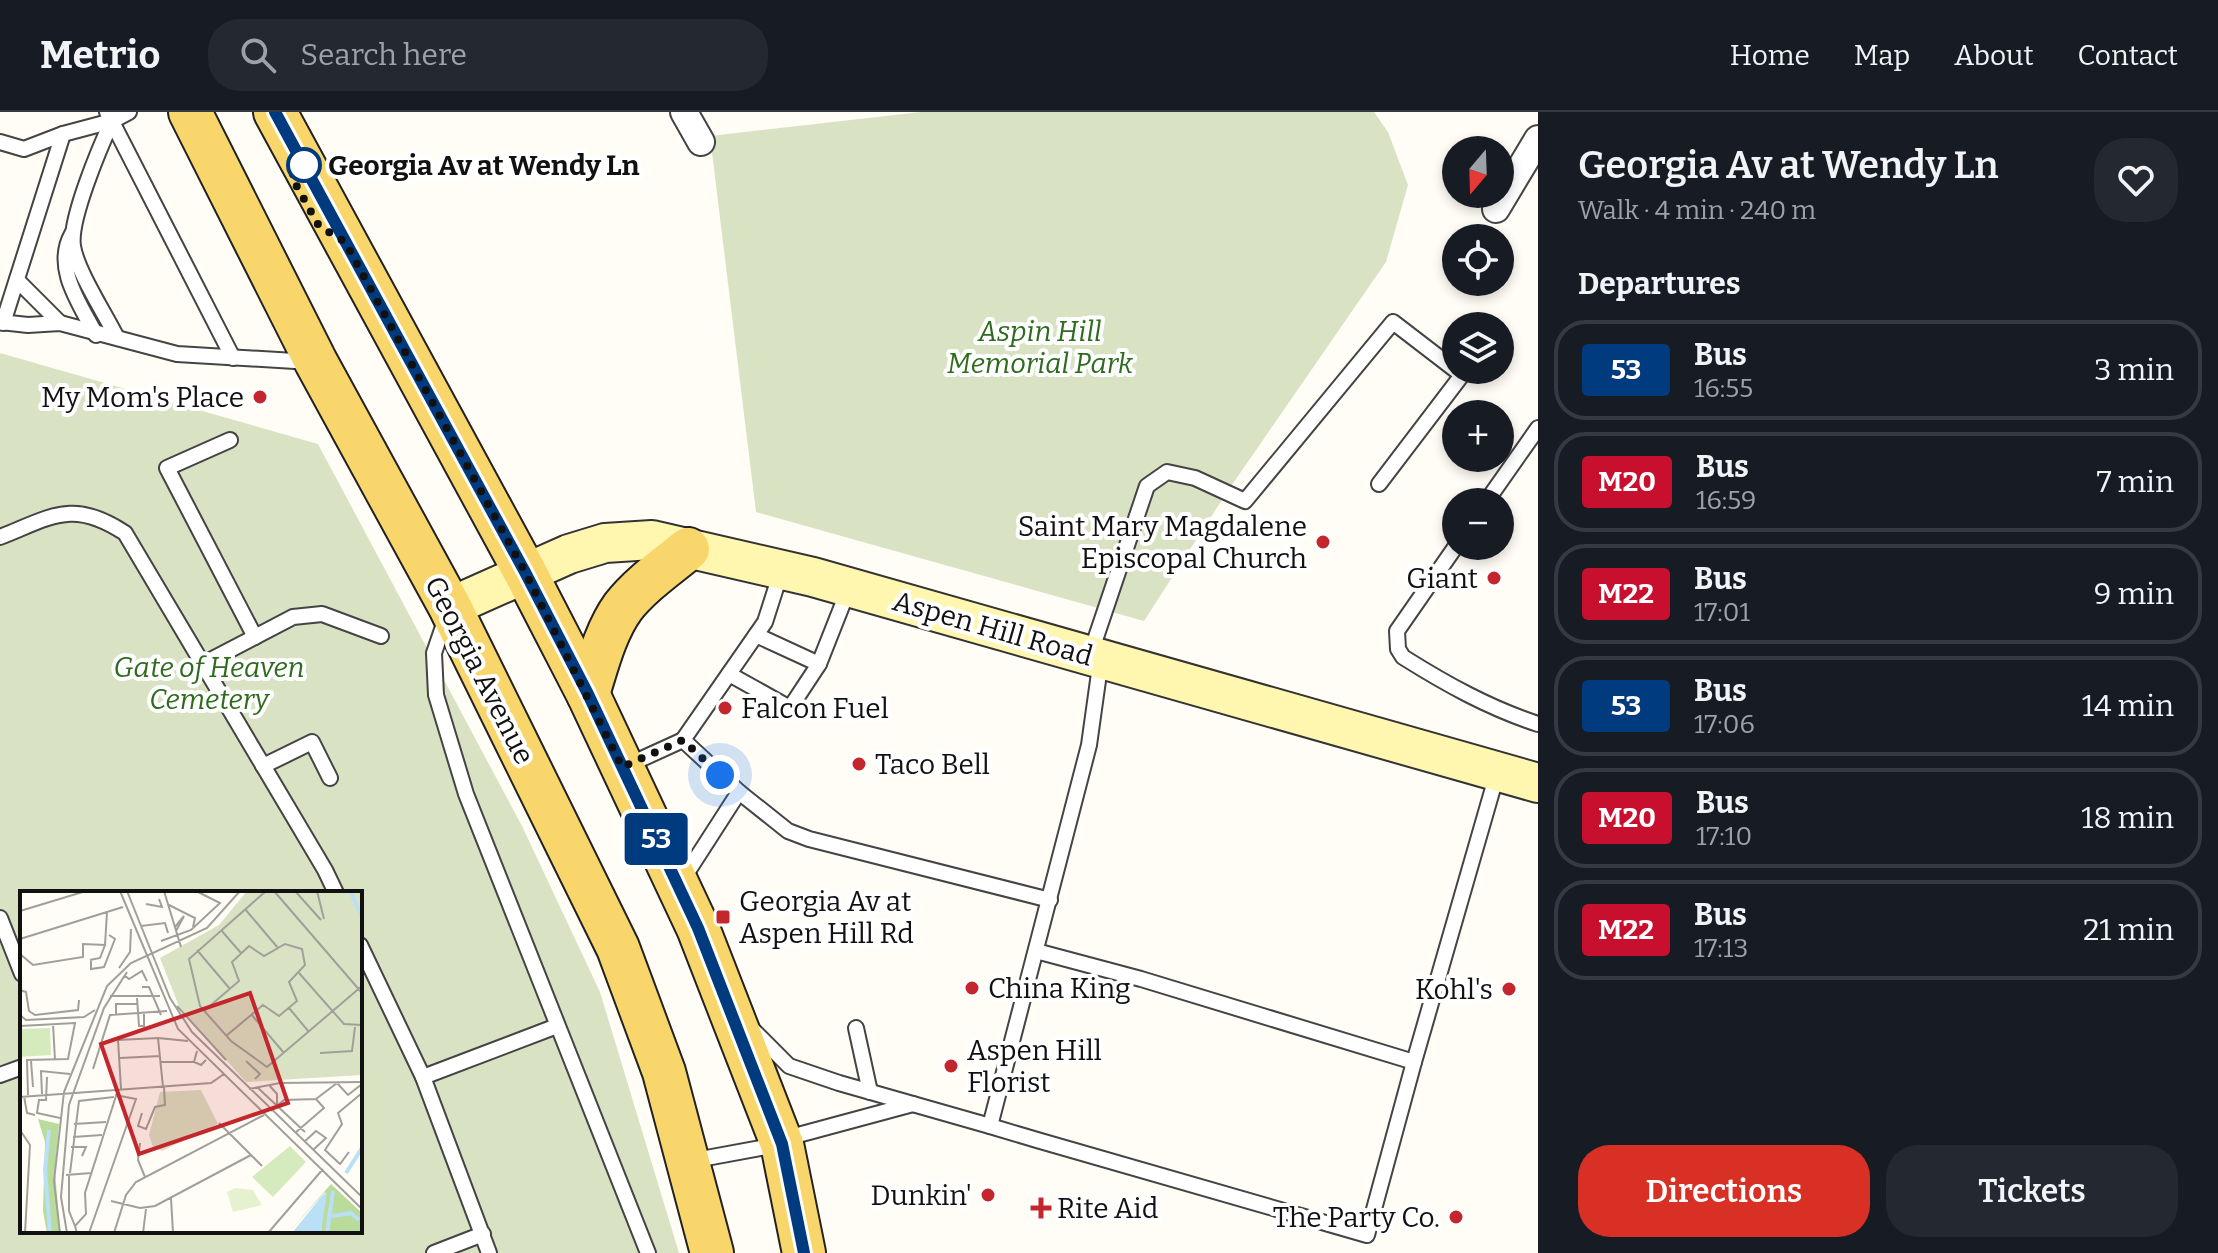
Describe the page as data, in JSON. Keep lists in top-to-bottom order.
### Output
{
  "streets": {
    "main road": ["Georgia Avenue"],
    "street": ["Aspen Hill Road"]
  },
  "crossings": [
    ["Aspen Hill Road", "Georgia Avenue"]
  ],
  "parks": ["Aspin Hill Memorial Park", "Gate of Heaven Cemetery"],
  "places": {
    "other": [
      "Georgia Av at Wendy Ln",
      "My Mom's Place",
      "Saint Mary Magdalene Episcopal Church",
      "Giant",
      "Falcon Fuel",
      "Taco Bell",
      "China King",
      "Kohl's",
      "Aspen Hill Florist",
      "Dunkin'",
      "The Party Co."
    ],
    "transit": ["Georgia Av at Aspen Hill Rd"],
    "health": ["Rite Aid"]
  },
  "lines": ["bus line 53"],
  "north": "bottom",
  "page": {
    "header": "Metrio",
    "search": "Search here",
    "nav": [
      "Home",
      "Map",
      "About",
      "Contact"
    ],
    "on_map": "53",
    "heading": [
      ["Georgia Av at Wendy Ln", "Walk · 4 min · 240 m"],
      "Departures"
    ],
    "map_buttons": ["+", "−"],
    "list": [
      {
        "mark": "53",
        "name": "Bus",
        "note": "16:55",
        "value": "3 min"
      },
      {
        "mark": "M20",
        "name": "Bus",
        "note": "16:59",
        "value": "7 min"
      },
      {
        "mark": "M22",
        "name": "Bus",
        "note": "17:01",
        "value": "9 min"
      },
      {
        "mark": "53",
        "name": "Bus",
        "note": "17:06",
        "value": "14 min"
      },
      {
        "mark": "M20",
        "name": "Bus",
        "note": "17:10",
        "value": "18 min"
      },
      {
        "mark": "M22",
        "name": "Bus",
        "note": "17:13",
        "value": "21 min"
      }
    ],
    "buttons": ["Directions", "Tickets"]
  }
}
